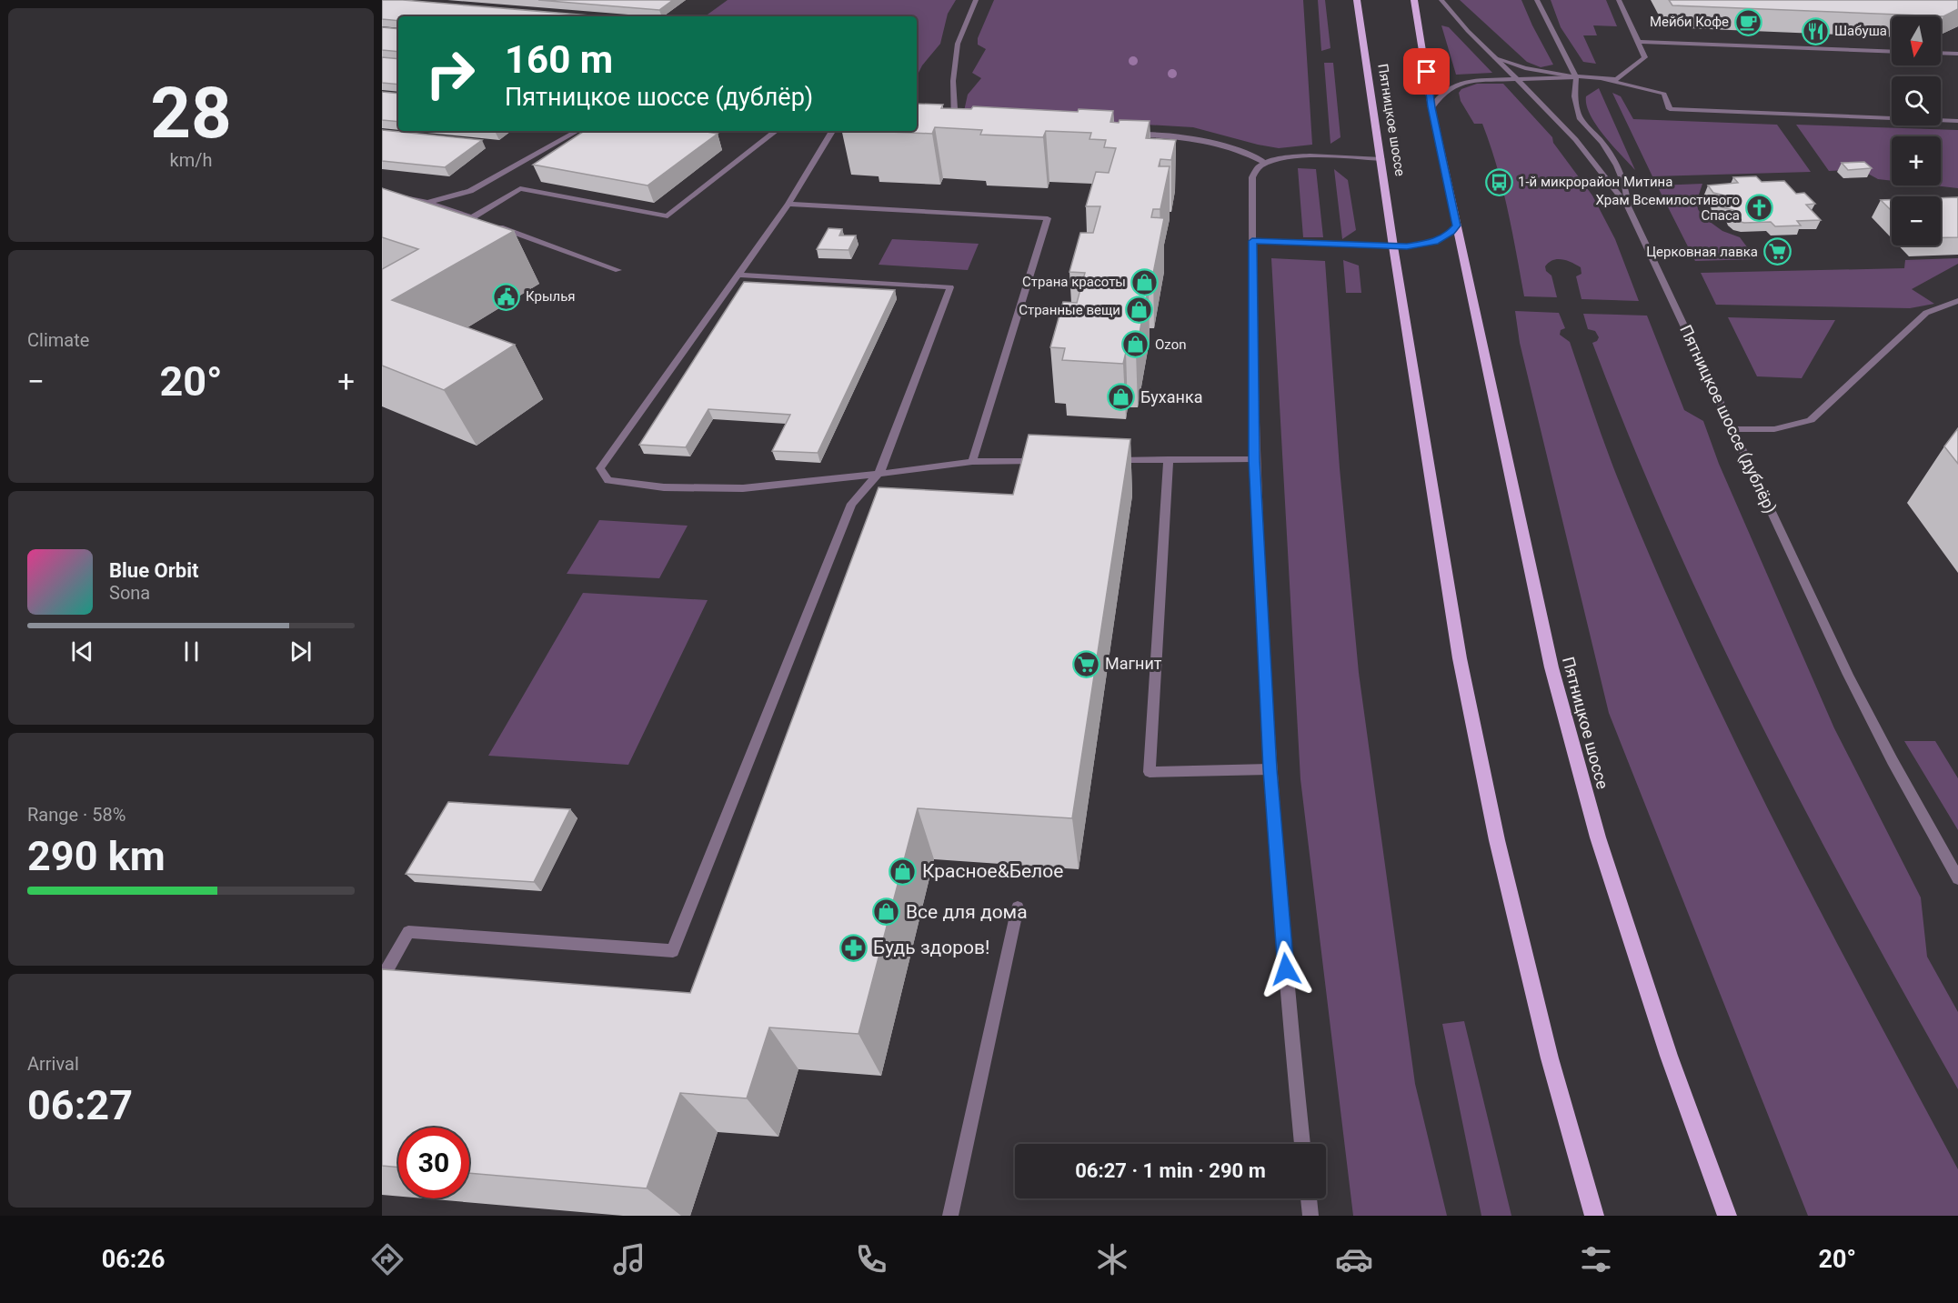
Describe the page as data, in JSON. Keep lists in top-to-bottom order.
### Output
{
  "streets": {
    "main road": ["Пятницкое шоссе"],
    "street": ["Пятницкое шоссе (дублёр)"]
  },
  "places": {
    "cafe": ["Мейби Кофе"],
    "restaurant": ["Шабуша"],
    "bus stop": ["1-й микрорайон Митина"],
    "church": ["Храм Всемилостивого Спаса"],
    "supermarket": ["Церковная лавка", "Магнит"],
    "shop": [
      "Страна красоты",
      "Странные вещи",
      "Ozon",
      "Буханка",
      "Красное&Белое",
      "Все для дома"
    ],
    "public building": ["Крылья"],
    "pharmacy": ["Будь здоров!"]
  },
  "north": "bottom",
  "page": {
    "tile": [
      ["28", "km/h"],
      "Climate",
      ["Range · 58%", "290 km"],
      ["Arrival", "06:27"]
    ],
    "map_buttons": ["+", "−"],
    "turn": ["160 m", "Пятницкое шоссе (дублёр)"],
    "heat": ["−", "20°", "+"],
    "song": ["Blue Orbit", "Sona"],
    "limit": "30",
    "trip": "06:27 · 1 min · 290 m",
    "tabs": ["06:26", "20°"]
  }
}
